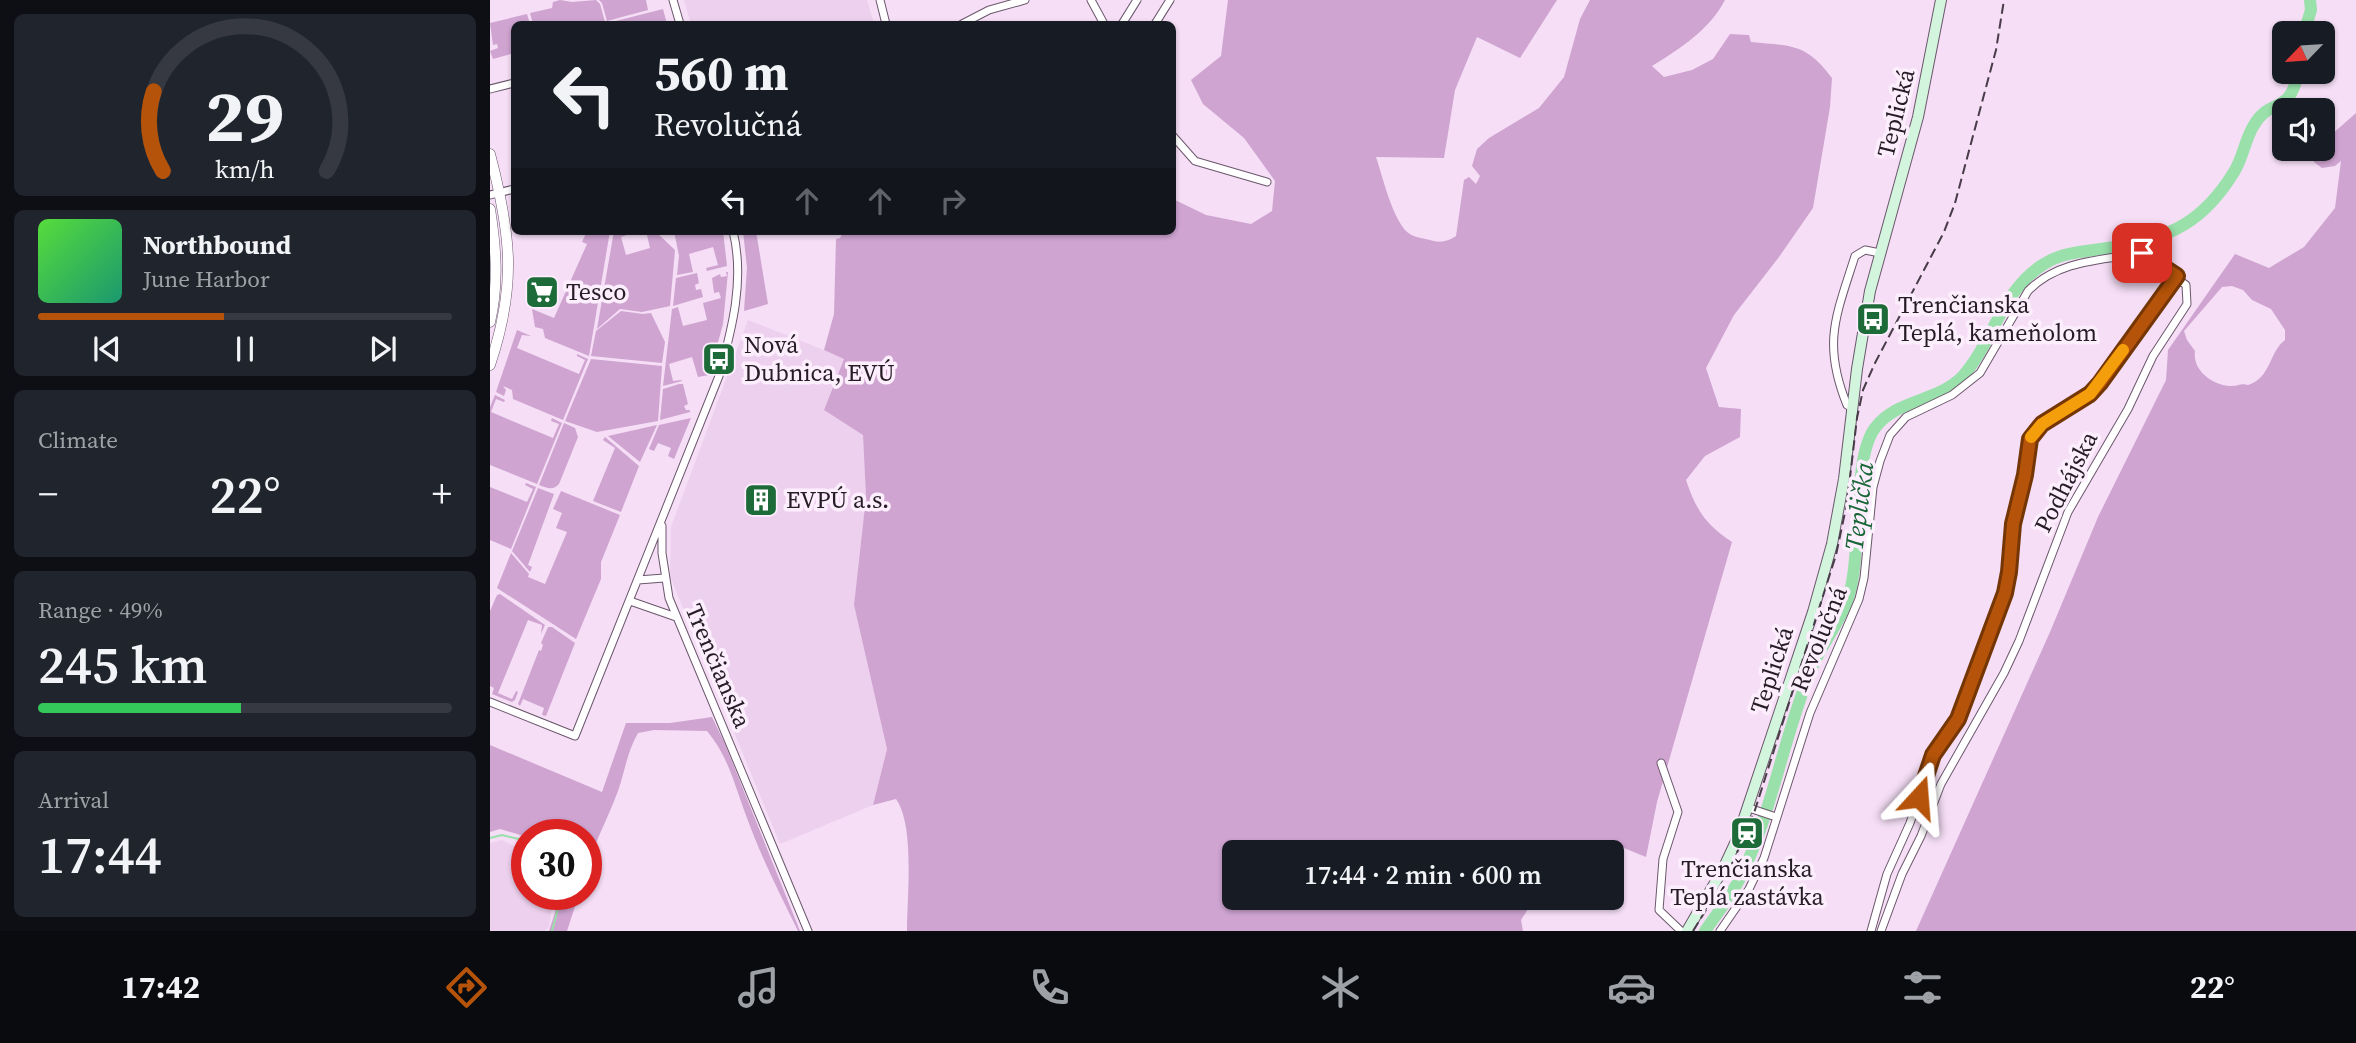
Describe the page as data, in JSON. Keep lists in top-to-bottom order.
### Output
{
  "streets": {
    "main road": ["Teplická"],
    "street": ["Podhájska", "Revolučná", "Trenčianska"]
  },
  "crossings": [
    ["Podhájska", "Revolučná"]
  ],
  "water": ["Teplička"],
  "places": {
    "supermarket": ["Tesco"],
    "bus stop": ["Trenčianska Teplá, kameňolom", "Nová Dubnica, EVÚ"],
    "building": ["EVPÚ a.s."],
    "station": ["Trenčianska Teplá zastávka"]
  },
  "north": "bottom left",
  "page": {
    "turn": ["560 m", "Revolučná"],
    "song": ["Northbound", "June Harbor"],
    "tile": [
      "Climate",
      ["Range · 49%", "245 km"],
      ["Arrival", "17:44"]
    ],
    "heat": ["−", "22°", "+"],
    "limit": "30",
    "trip": "17:44 · 2 min · 600 m",
    "tabs": ["17:42", "22°"],
    "gauge": ["29", "km/h"]
  }
}
